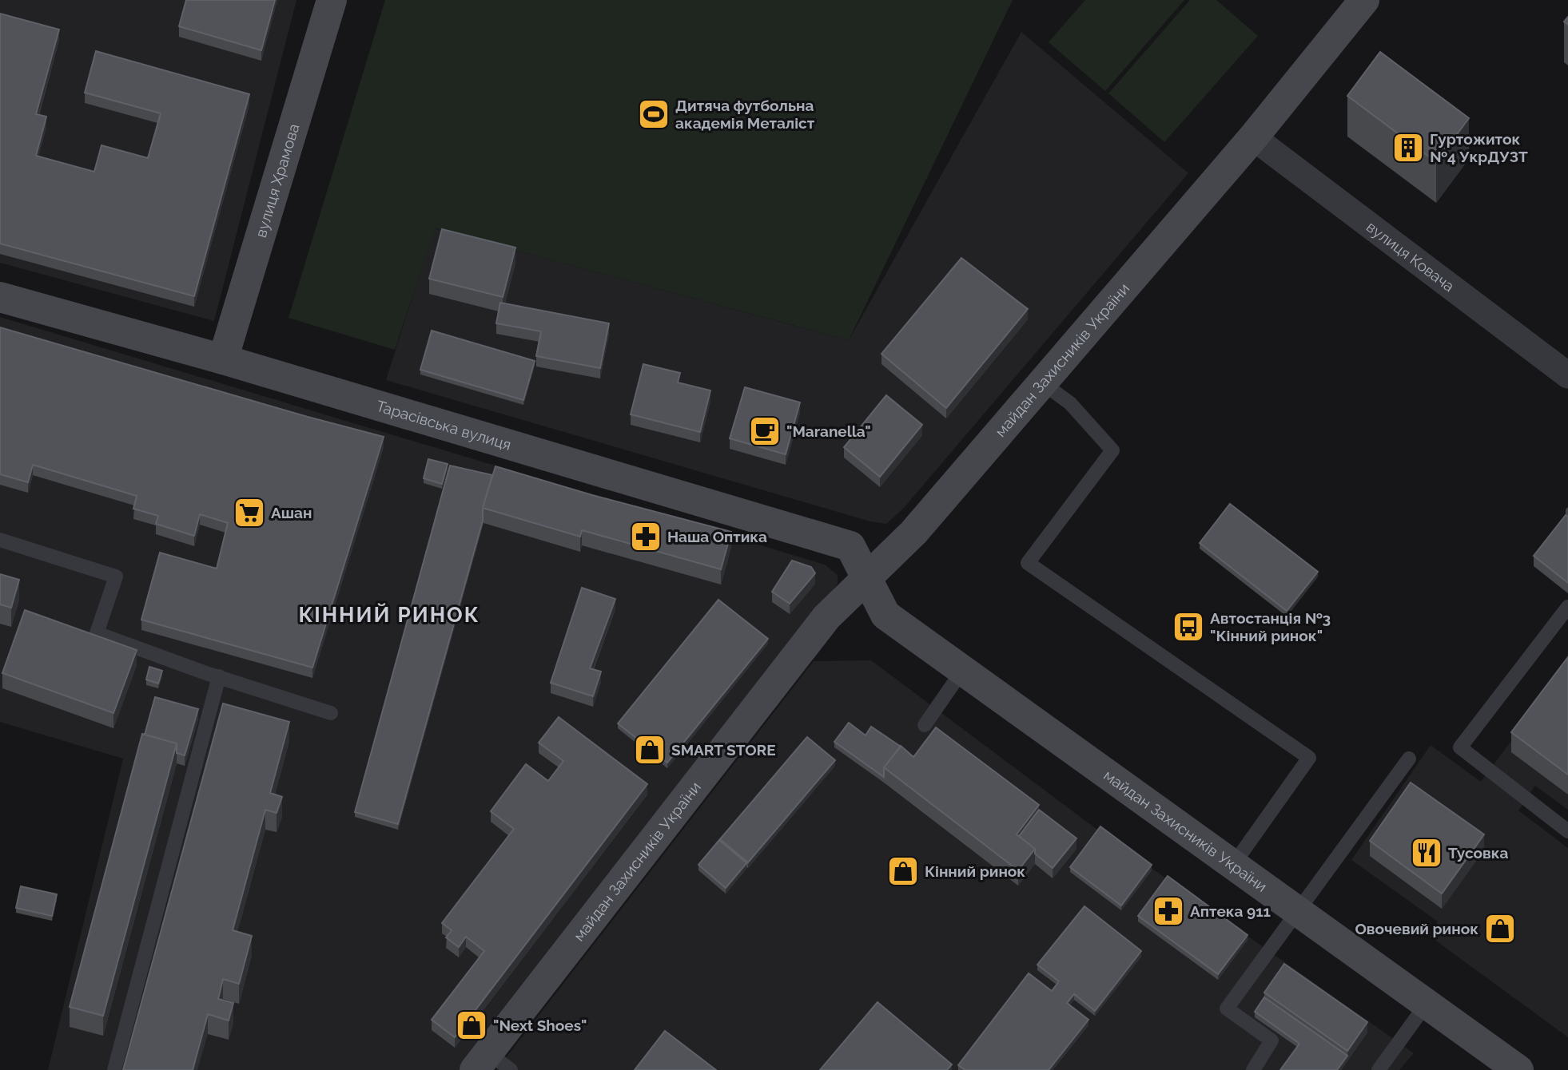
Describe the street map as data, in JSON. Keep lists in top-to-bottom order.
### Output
{
  "streets": {
    "street": [
      "вулиця Храмова",
      "вулиця Ковача",
      "майдан Захисників України",
      "Тарасівська вулиця"
    ]
  },
  "crossings": [
    ["вулиця Храмова", "Тарасівська вулиця"],
    ["вулиця Ковача", "майдан Захисників України"],
    ["майдан Захисників України", "Тарасівська вулиця"]
  ],
  "districts": ["КІННИЙ РИНОК"],
  "places": {
    "sports": ["Дитяча футбольна академія Металіст"],
    "building": ["Гуртожиток №4 УкрДУЗТ"],
    "cafe": ["\"Maranella\""],
    "supermarket": ["Ашан"],
    "pharmacy": ["Наша Оптика", "Аптека 911"],
    "bus stop": ["Автостанція №3 \"Кінний ринок\""],
    "shop": [
      "SMART STORE",
      "Кінний ринок",
      "Овочевий ринок",
      "\"Next Shoes\""
    ],
    "restaurant": ["Тусовка"]
  }
}
